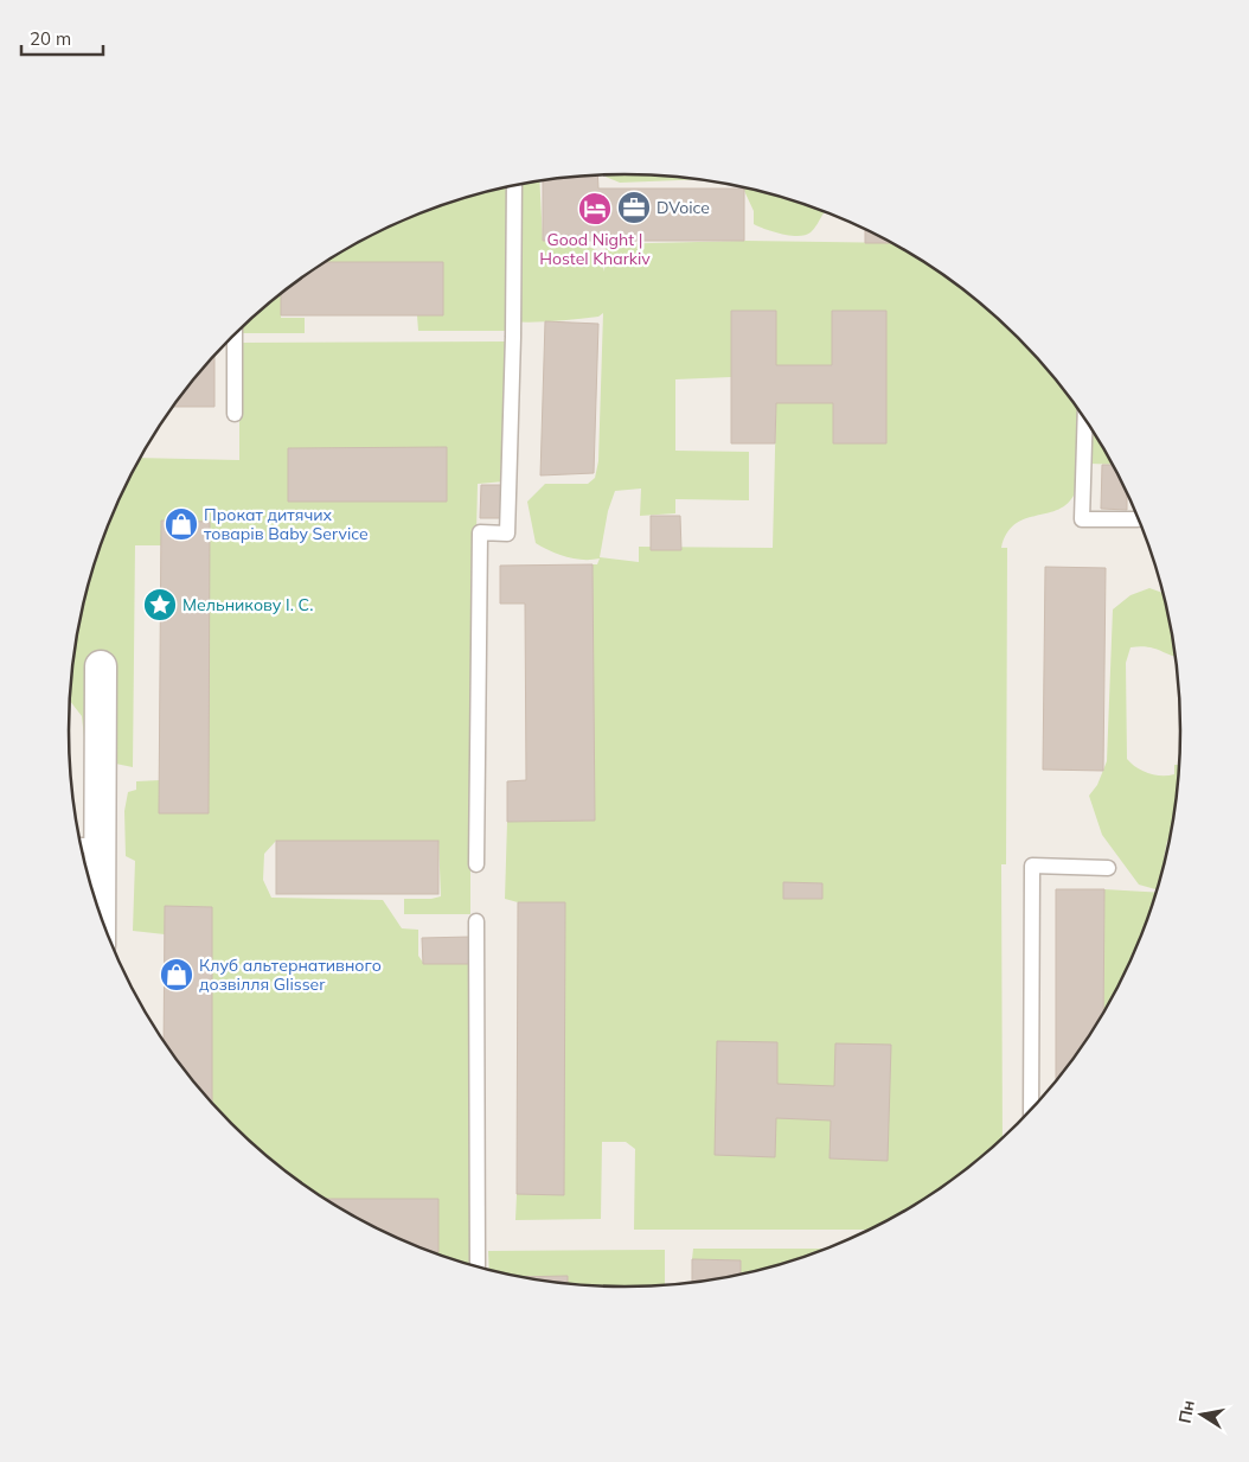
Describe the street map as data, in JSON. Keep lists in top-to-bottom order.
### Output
{
  "places": {
    "office": ["DVoice"],
    "hotel": ["Good Night | Hostel Kharkiv"],
    "shop": ["Прокат дитячих товарів Baby Service", "Клуб альтернативного дозвілля Glisser"],
    "place": ["Мельникову І. С."]
  },
  "scale_bar": "20 m",
  "north": "left"
}
